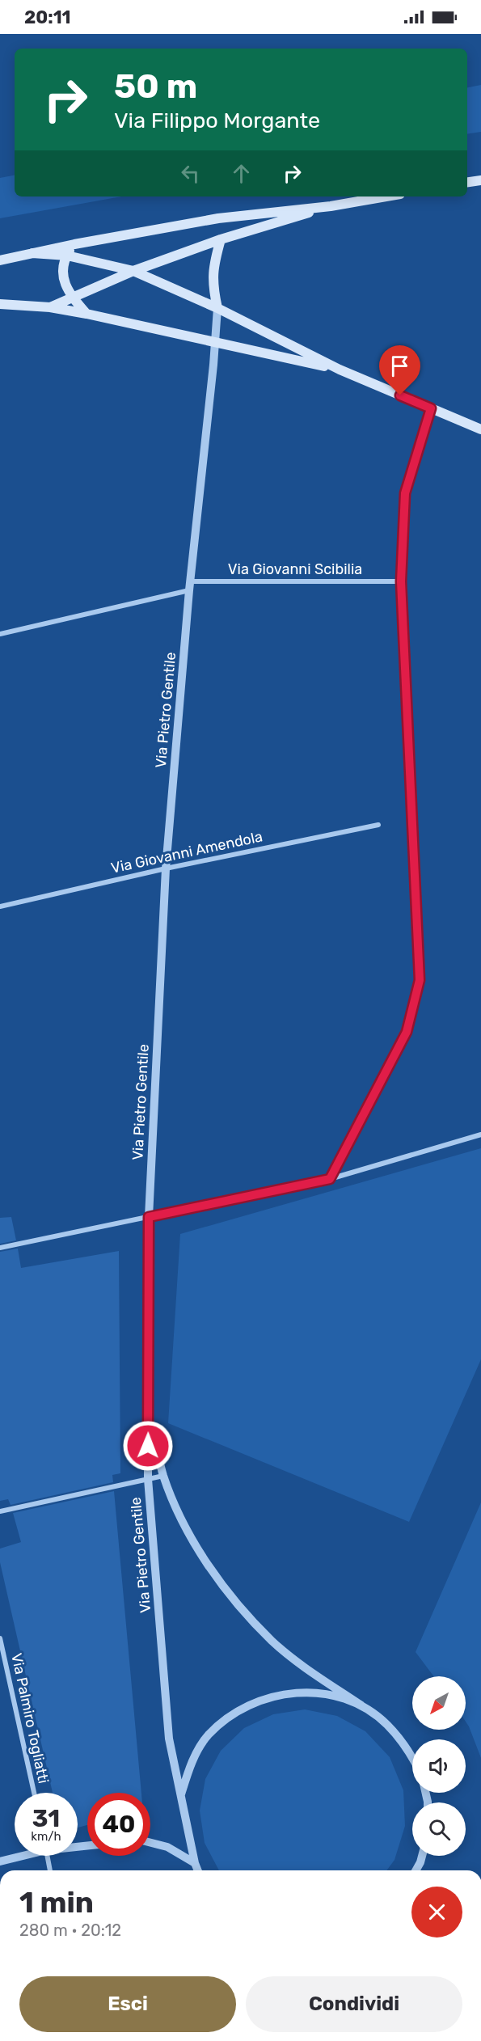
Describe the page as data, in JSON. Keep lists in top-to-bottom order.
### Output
{
  "streets": {
    "street": [
      "Via Giovanni Scibilia",
      "Via Pietro Gentile",
      "Via Giovanni Amendola",
      "Via Palmiro Togliatti"
    ]
  },
  "crossings": [
    ["Via Giovanni Scibilia", "Via Pietro Gentile"],
    ["Via Pietro Gentile", "Via Giovanni Amendola"]
  ],
  "north": "bottom left",
  "page": {
    "status": "20:11",
    "turn": ["50 m", "Via Filippo Morgante"],
    "speed": "31 km/h",
    "limit": "40",
    "heading": ["1 min", "280 m · 20:12"],
    "buttons": ["Esci", "Condividi"]
  }
}
